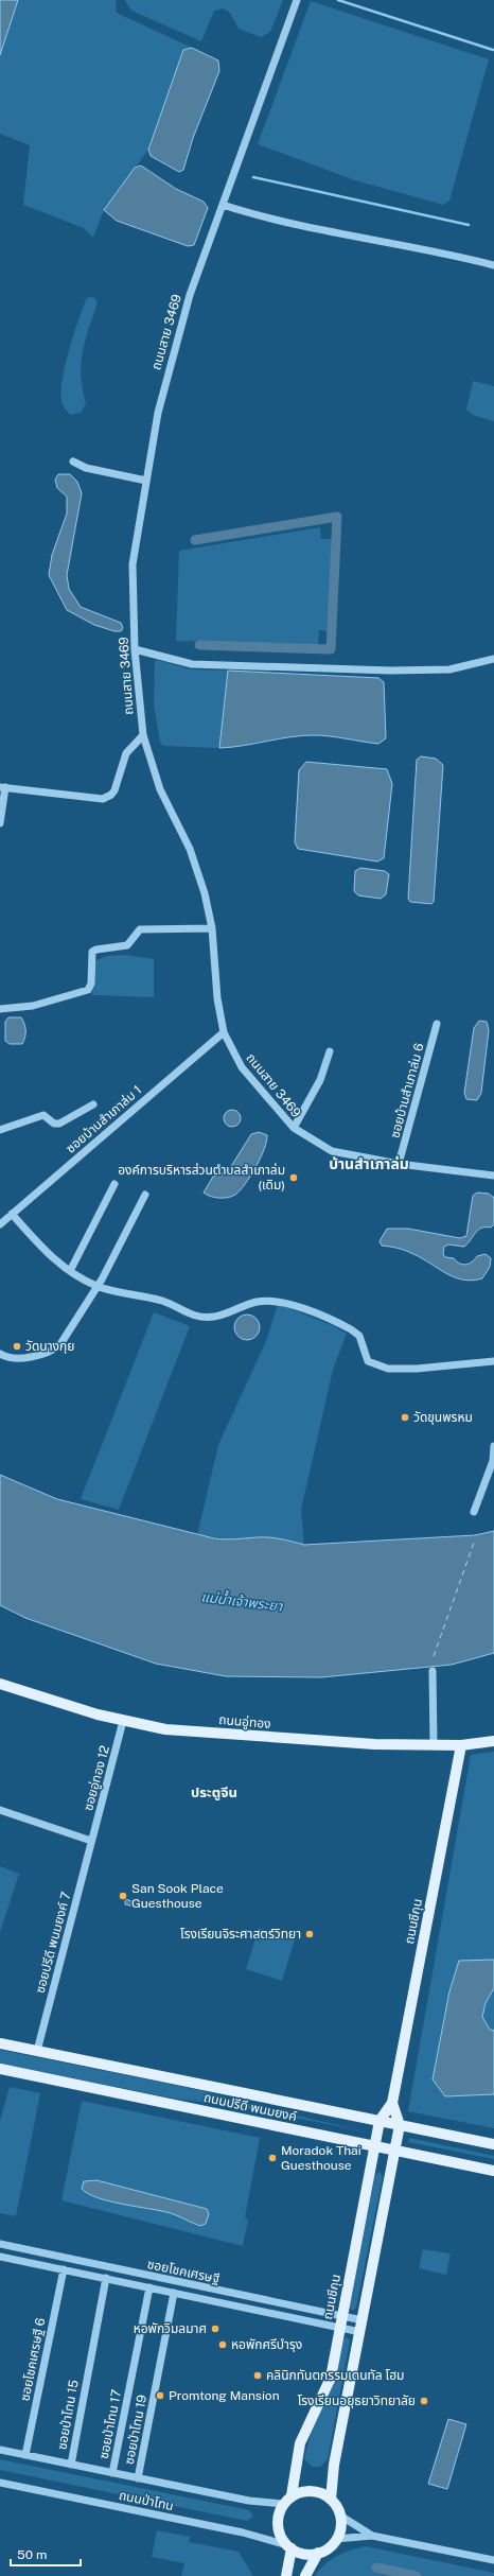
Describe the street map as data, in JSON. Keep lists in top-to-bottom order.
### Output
{
  "streets": {
    "main road": ["ถนนอู่ทอง", "ถนนชีกุน", "ถนนปรีดี พนมยงค์"],
    "street": [
      "ถนนสาย 3469",
      "ซอยบ้านสำเภาล่ม 6",
      "ซอยบ้านสำเภาล่ม 1",
      "ซอยอู่ทอง 12",
      "ซอยปรีดี พนมยงค์ 7",
      "ซอยโชคเศรษฐี",
      "ซอยโชคเศรษฐี 6",
      "ซอยป่าโทน 15",
      "ซอยป่าโทน 17",
      "ซอยป่าโทน 19",
      "ถนนป่าโทน"
    ]
  },
  "crossings": [
    ["ถนนสาย 3469", "ซอยบ้านสำเภาล่ม 6"],
    ["ถนนสาย 3469", "ซอยบ้านสำเภาล่ม 1"],
    ["ถนนอู่ทอง", "ซอยอู่ทอง 12"],
    ["ถนนอู่ทอง", "ถนนชีกุน"],
    ["ซอยอู่ทอง 12", "ซอยปรีดี พนมยงค์ 7"],
    ["ถนนชีกุน", "ถนนปรีดี พนมยงค์"],
    ["ถนนชีกุน", "ซอยโชคเศรษฐี"],
    ["ถนนชีกุน", "ถนนป่าโทน"],
    ["ซอยปรีดี พนมยงค์ 7", "ถนนปรีดี พนมยงค์"],
    ["ซอยโชคเศรษฐี", "ซอยโชคเศรษฐี 6"],
    ["ซอยโชคเศรษฐี", "ซอยป่าโทน 15"],
    ["ซอยโชคเศรษฐี", "ซอยป่าโทน 17"],
    ["ซอยโชคเศรษฐี", "ซอยป่าโทน 19"],
    ["ซอยโชคเศรษฐี 6", "ถนนป่าโทน"],
    ["ซอยป่าโทน 15", "ถนนป่าโทน"],
    ["ซอยป่าโทน 17", "ถนนป่าโทน"],
    ["ซอยป่าโทน 19", "ถนนป่าโทน"]
  ],
  "districts": ["บ้านสำเภาล่ม", "ประตูจีน"],
  "water": ["แม่น้ำเจ้าพระยา"],
  "places": [
    "องค์การบริหารส่วนตำบลสำเภาล่ม (เดิม)",
    "วัดนางกุย",
    "วัดขุนพรหม",
    "San Sook Place Guesthouse",
    "โรงเรียนจิระศาสตร์วิทยา",
    "Moradok Thai Guesthouse",
    "หอพักวิมลมาศ",
    "หอพักศรีบำรุง",
    "คลินิกทันตกรรมเดนทัล โฮม",
    "Promtong Mansion",
    "โรงเรียนอยุธยาวิทยาลัย"
  ],
  "scale_bar": "50 m"
}
